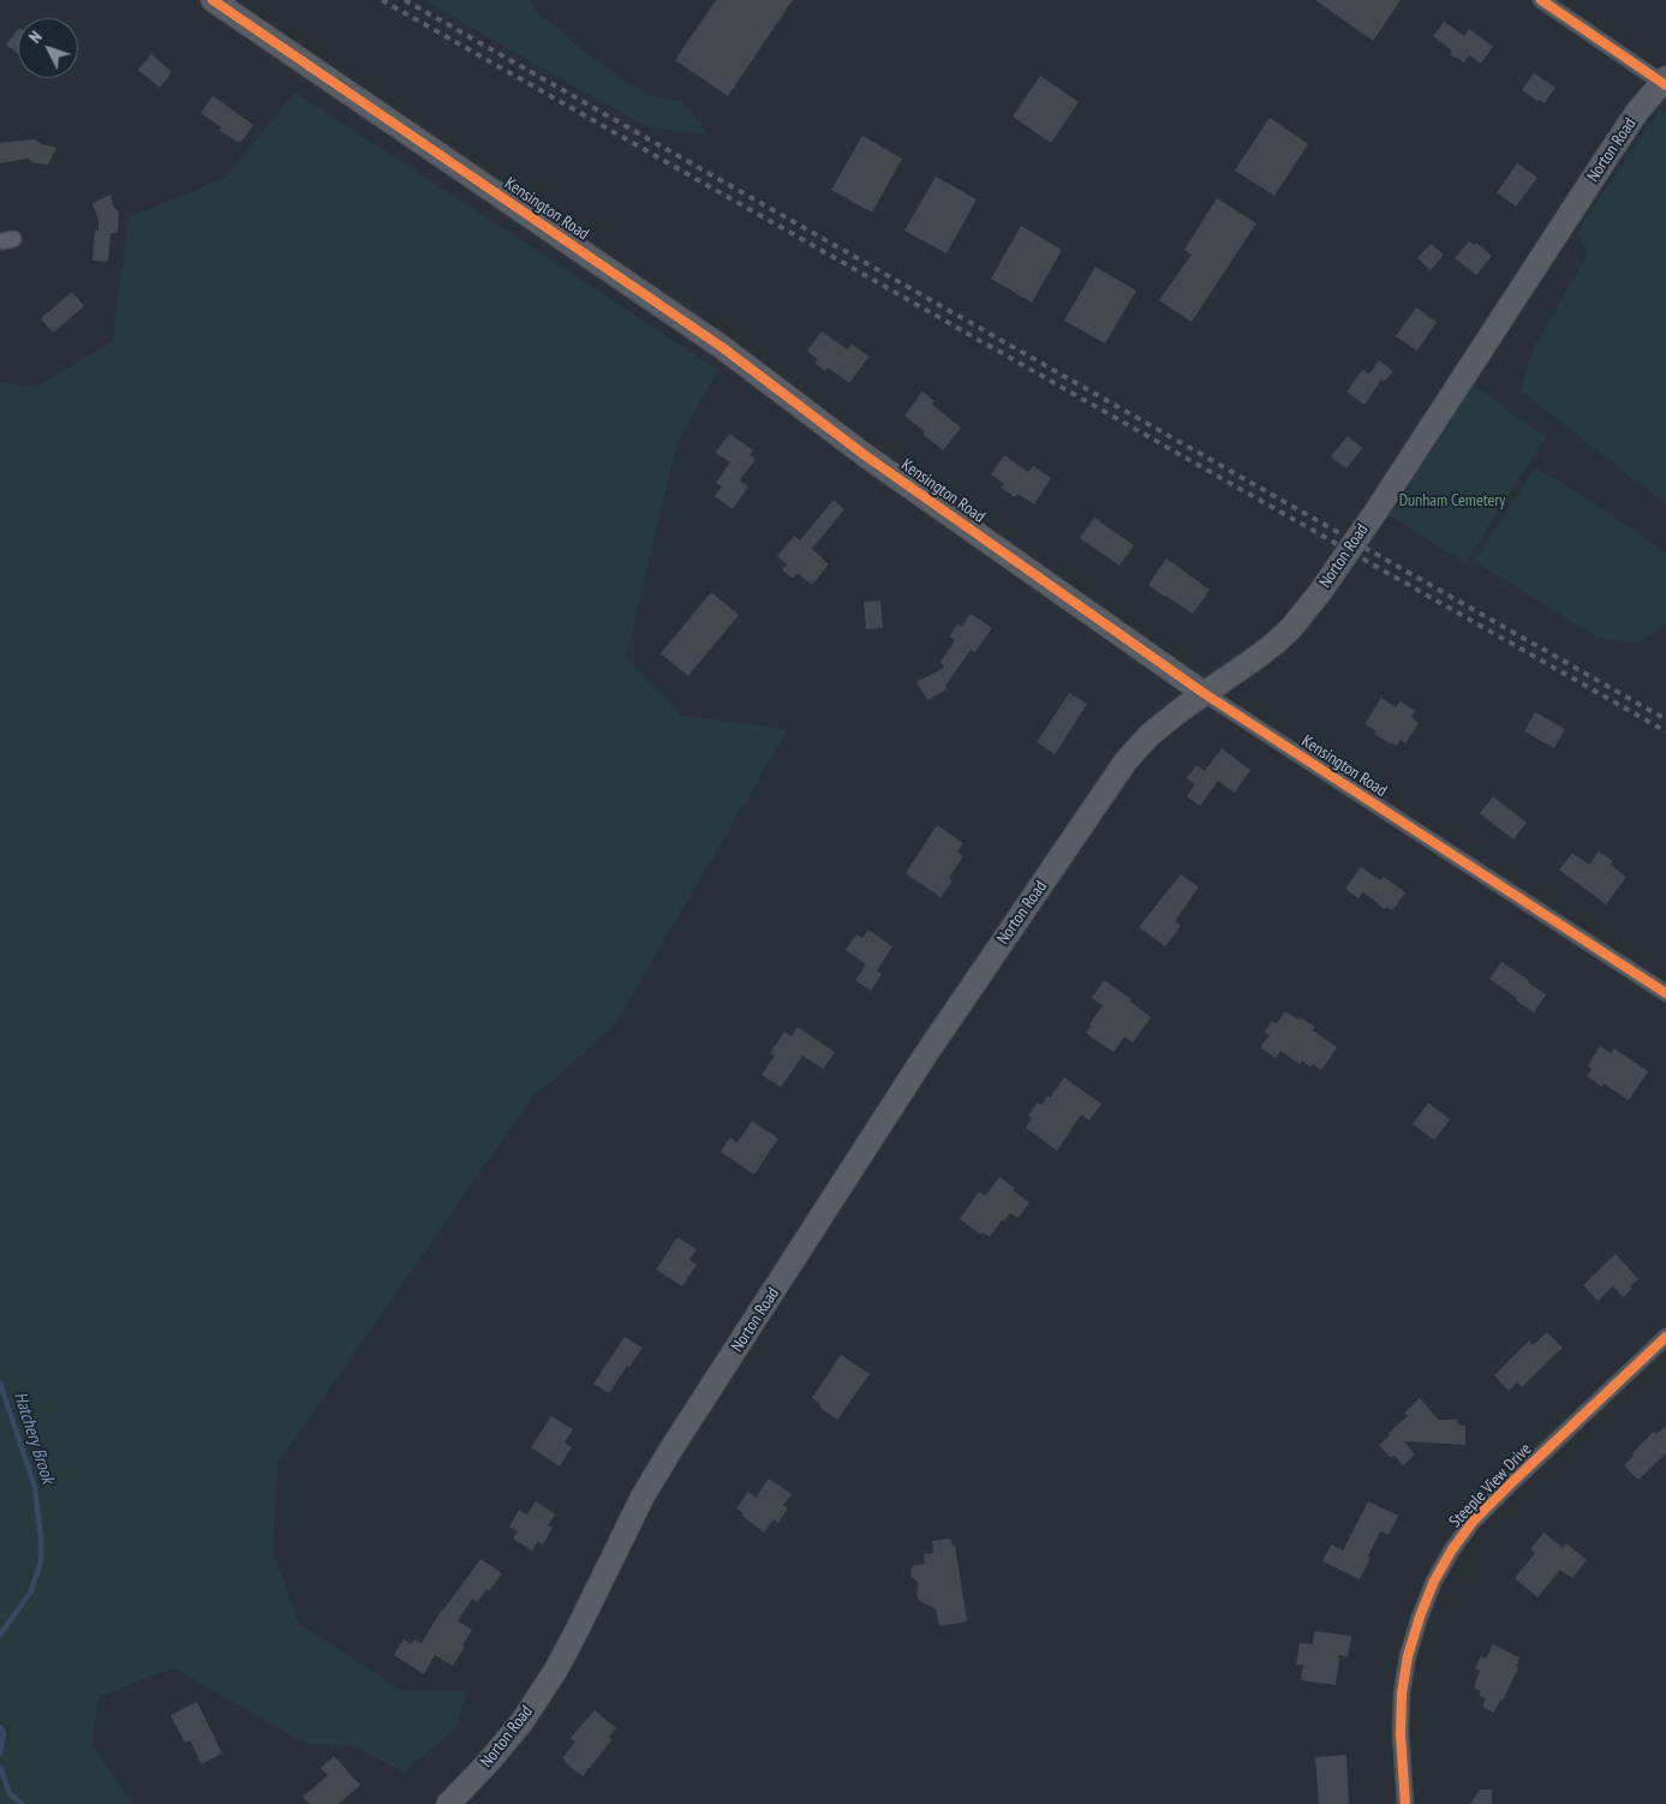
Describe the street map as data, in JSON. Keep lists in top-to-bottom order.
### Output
{
  "streets": {
    "main road": ["Norton Road", "Kensington Road"],
    "street": ["Steeple View Drive"]
  },
  "crossings": [
    ["Norton Road", "Kensington Road"]
  ],
  "water": ["Hatchery Brook"],
  "parks": ["Dunham Cemetery"],
  "north": "top left"
}
